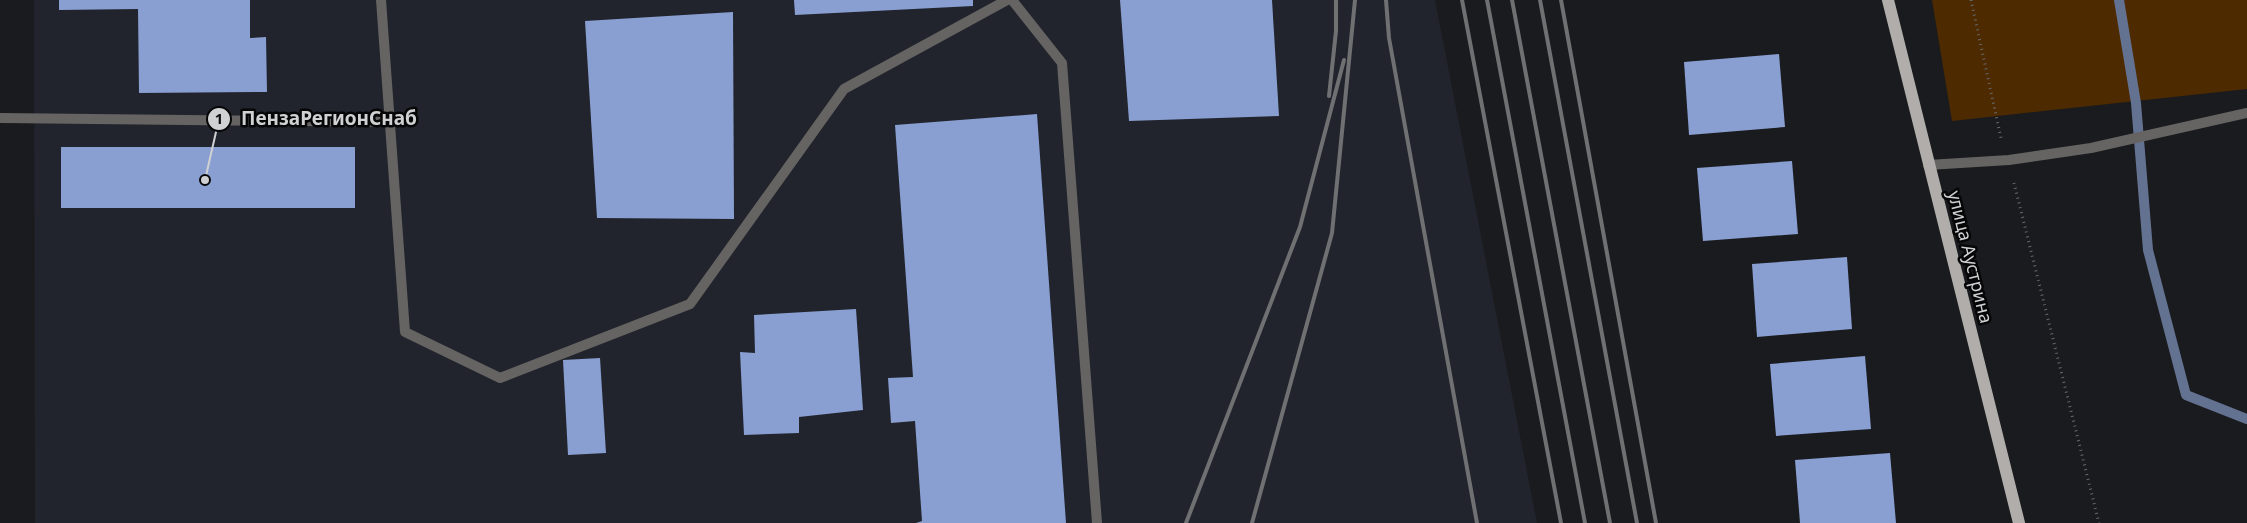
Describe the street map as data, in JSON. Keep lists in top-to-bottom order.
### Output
{
  "streets": {
    "main road": ["улица Аустрина"]
  },
  "places": ["ПензаРегионСнаб"]
}
